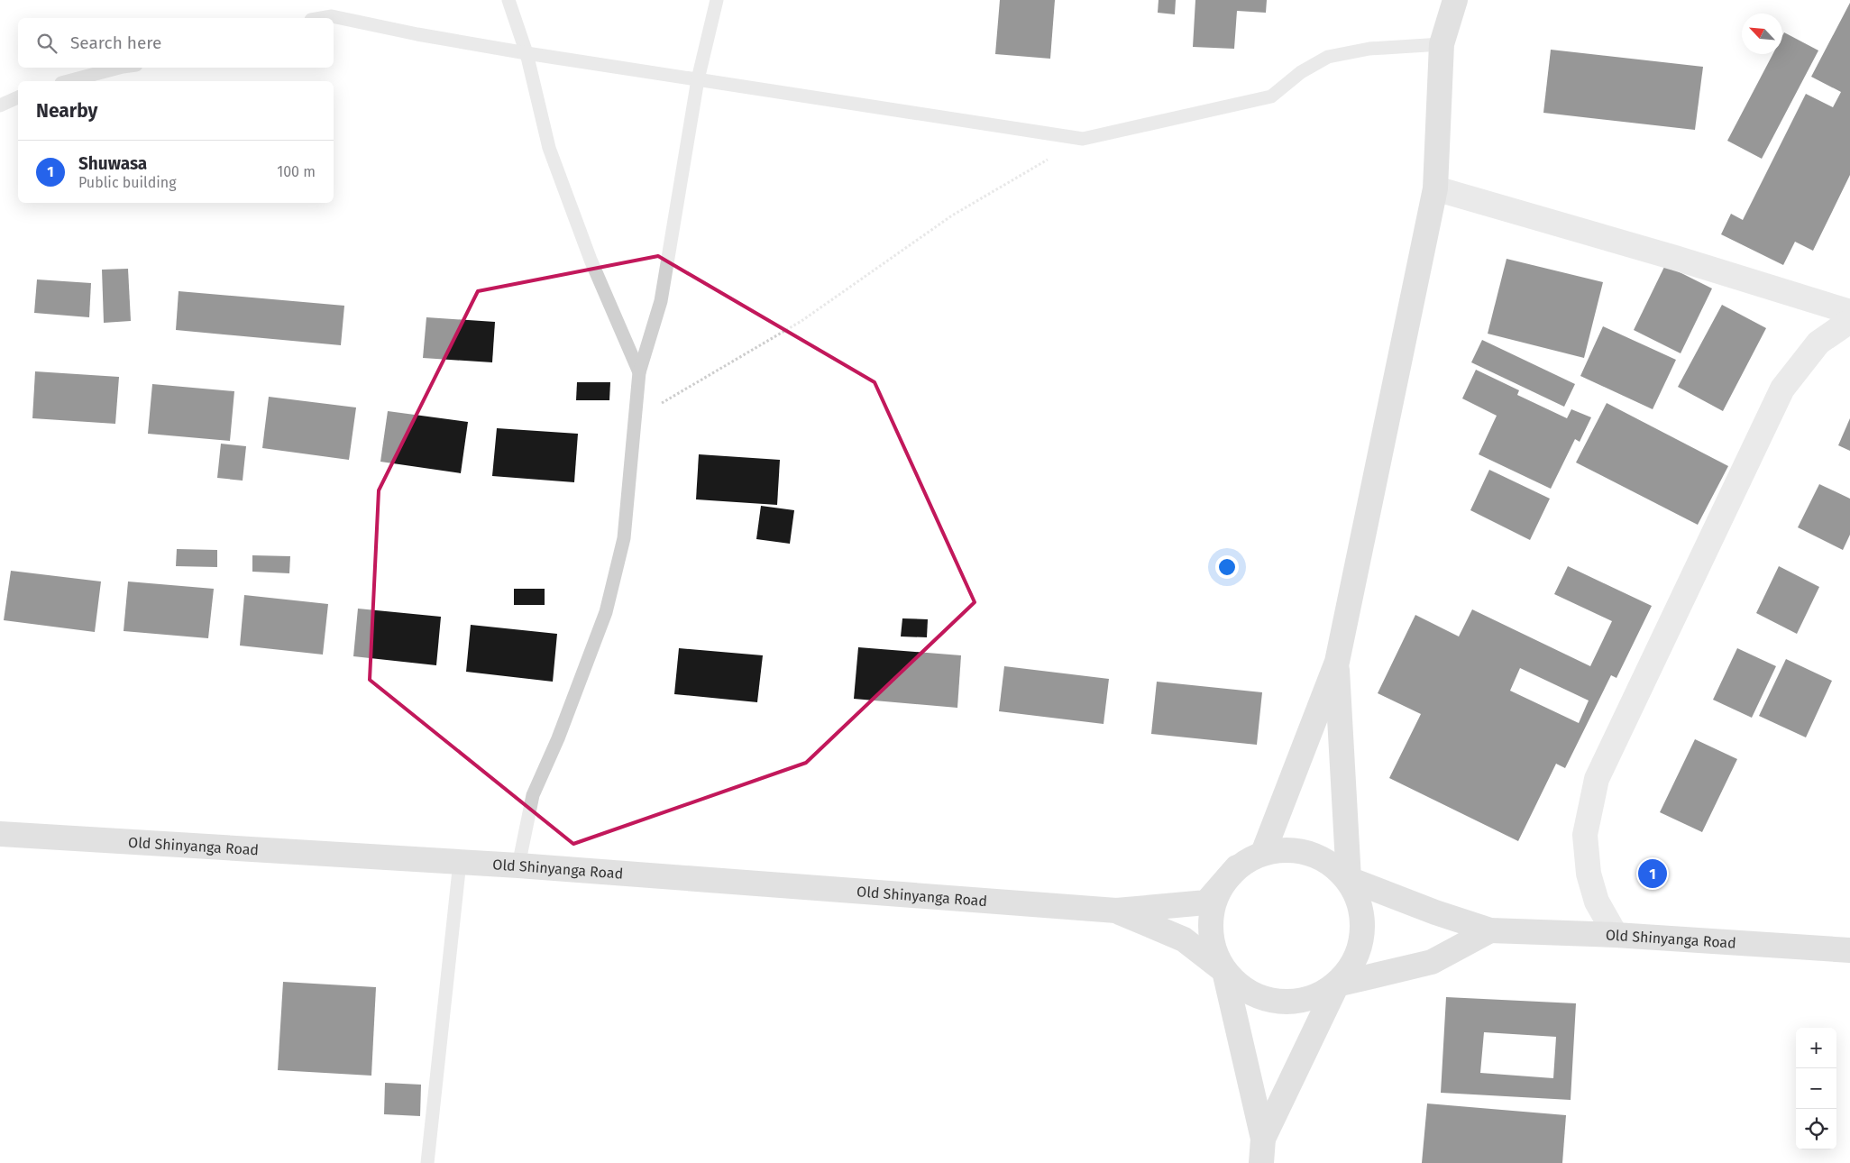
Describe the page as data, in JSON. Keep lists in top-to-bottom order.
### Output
{
  "streets": {
    "main road": ["Old Shinyanga Road"]
  },
  "north": "top left",
  "page": {
    "search": "Search here",
    "heading": "Nearby",
    "list": [
      {
        "mark": "1",
        "name": "Shuwasa",
        "note": "Public building",
        "value": "100 m"
      }
    ],
    "pins": "1",
    "map_buttons": ["+", "−"]
  }
}
